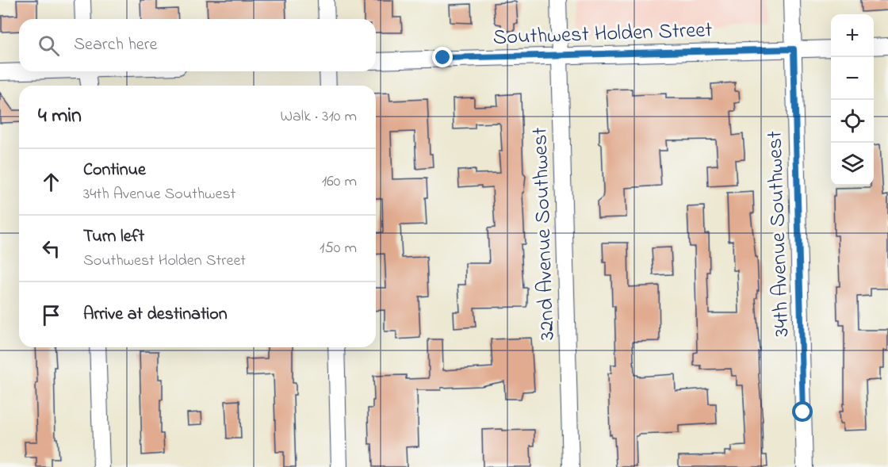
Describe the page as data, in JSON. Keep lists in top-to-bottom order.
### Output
{
  "streets": {
    "street": ["Southwest Holden Street", "32nd Avenue Southwest", "34th Avenue Southwest"]
  },
  "crossings": [
    ["Southwest Holden Street", "32nd Avenue Southwest"],
    ["Southwest Holden Street", "34th Avenue Southwest"]
  ],
  "page": {
    "map_buttons": ["+", "−"],
    "search": "Search here",
    "heading": ["4 min", "Walk · 310 m"],
    "list": [
      ["Continue", "34th Avenue Southwest", "160 m"],
      ["Turn left", "Southwest Holden Street", "150 m"],
      "Arrive at destination"
    ]
  }
}
